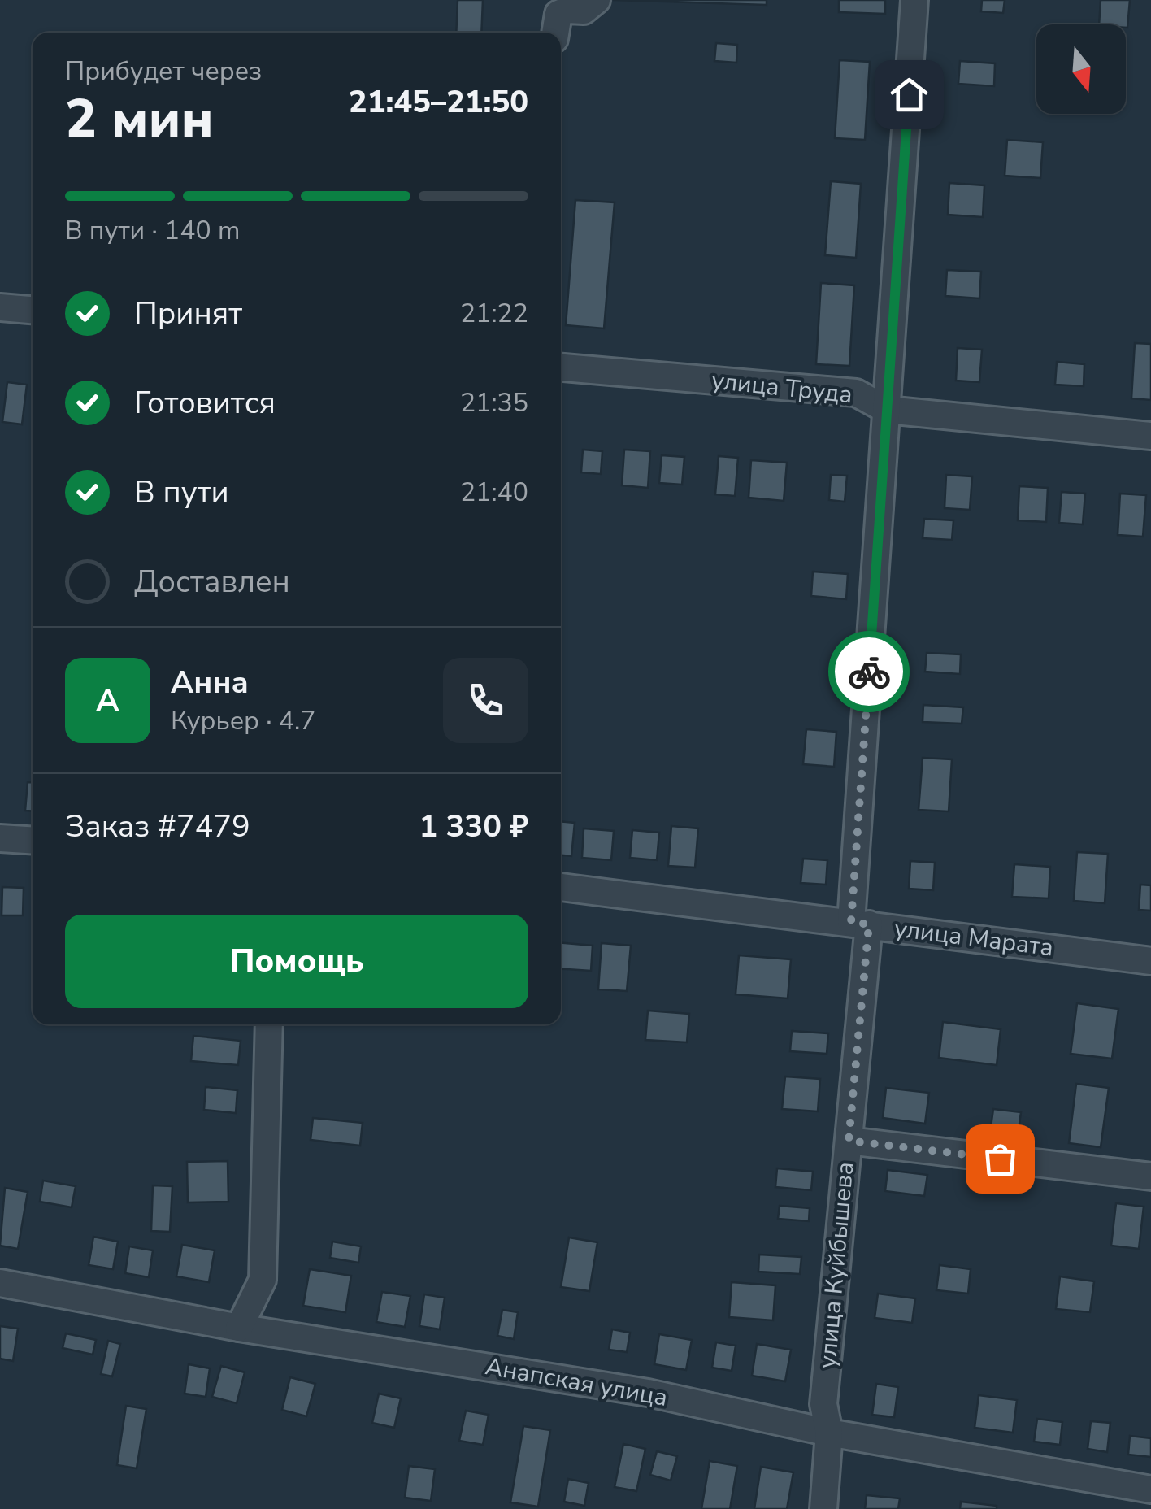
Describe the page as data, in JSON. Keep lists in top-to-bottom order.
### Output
{
  "streets": {
    "street": [
      "улица Труда",
      "улица Марата",
      "улица Куйбышева",
      "Анапская улица"
    ]
  },
  "crossings": [
    ["улица Труда", "улица Куйбышева"],
    ["улица Марата", "улица Куйбышева"],
    ["улица Куйбышева", "Анапская улица"]
  ],
  "north": "bottom",
  "page": {
    "heading": ["2 мин", "Прибудет через", "21:45–21:50"],
    "panel": [
      "Анна",
      "Курьер · 4.7",
      "Заказ #7479",
      "1 330 ₽"
    ],
    "bar": "В пути · 140 m",
    "list": [
      ["Принят", "21:22"],
      ["Готовится", "21:35"],
      ["В пути", "21:40"],
      "Доставлен"
    ],
    "round": "А",
    "buttons": "Помощь"
  }
}
